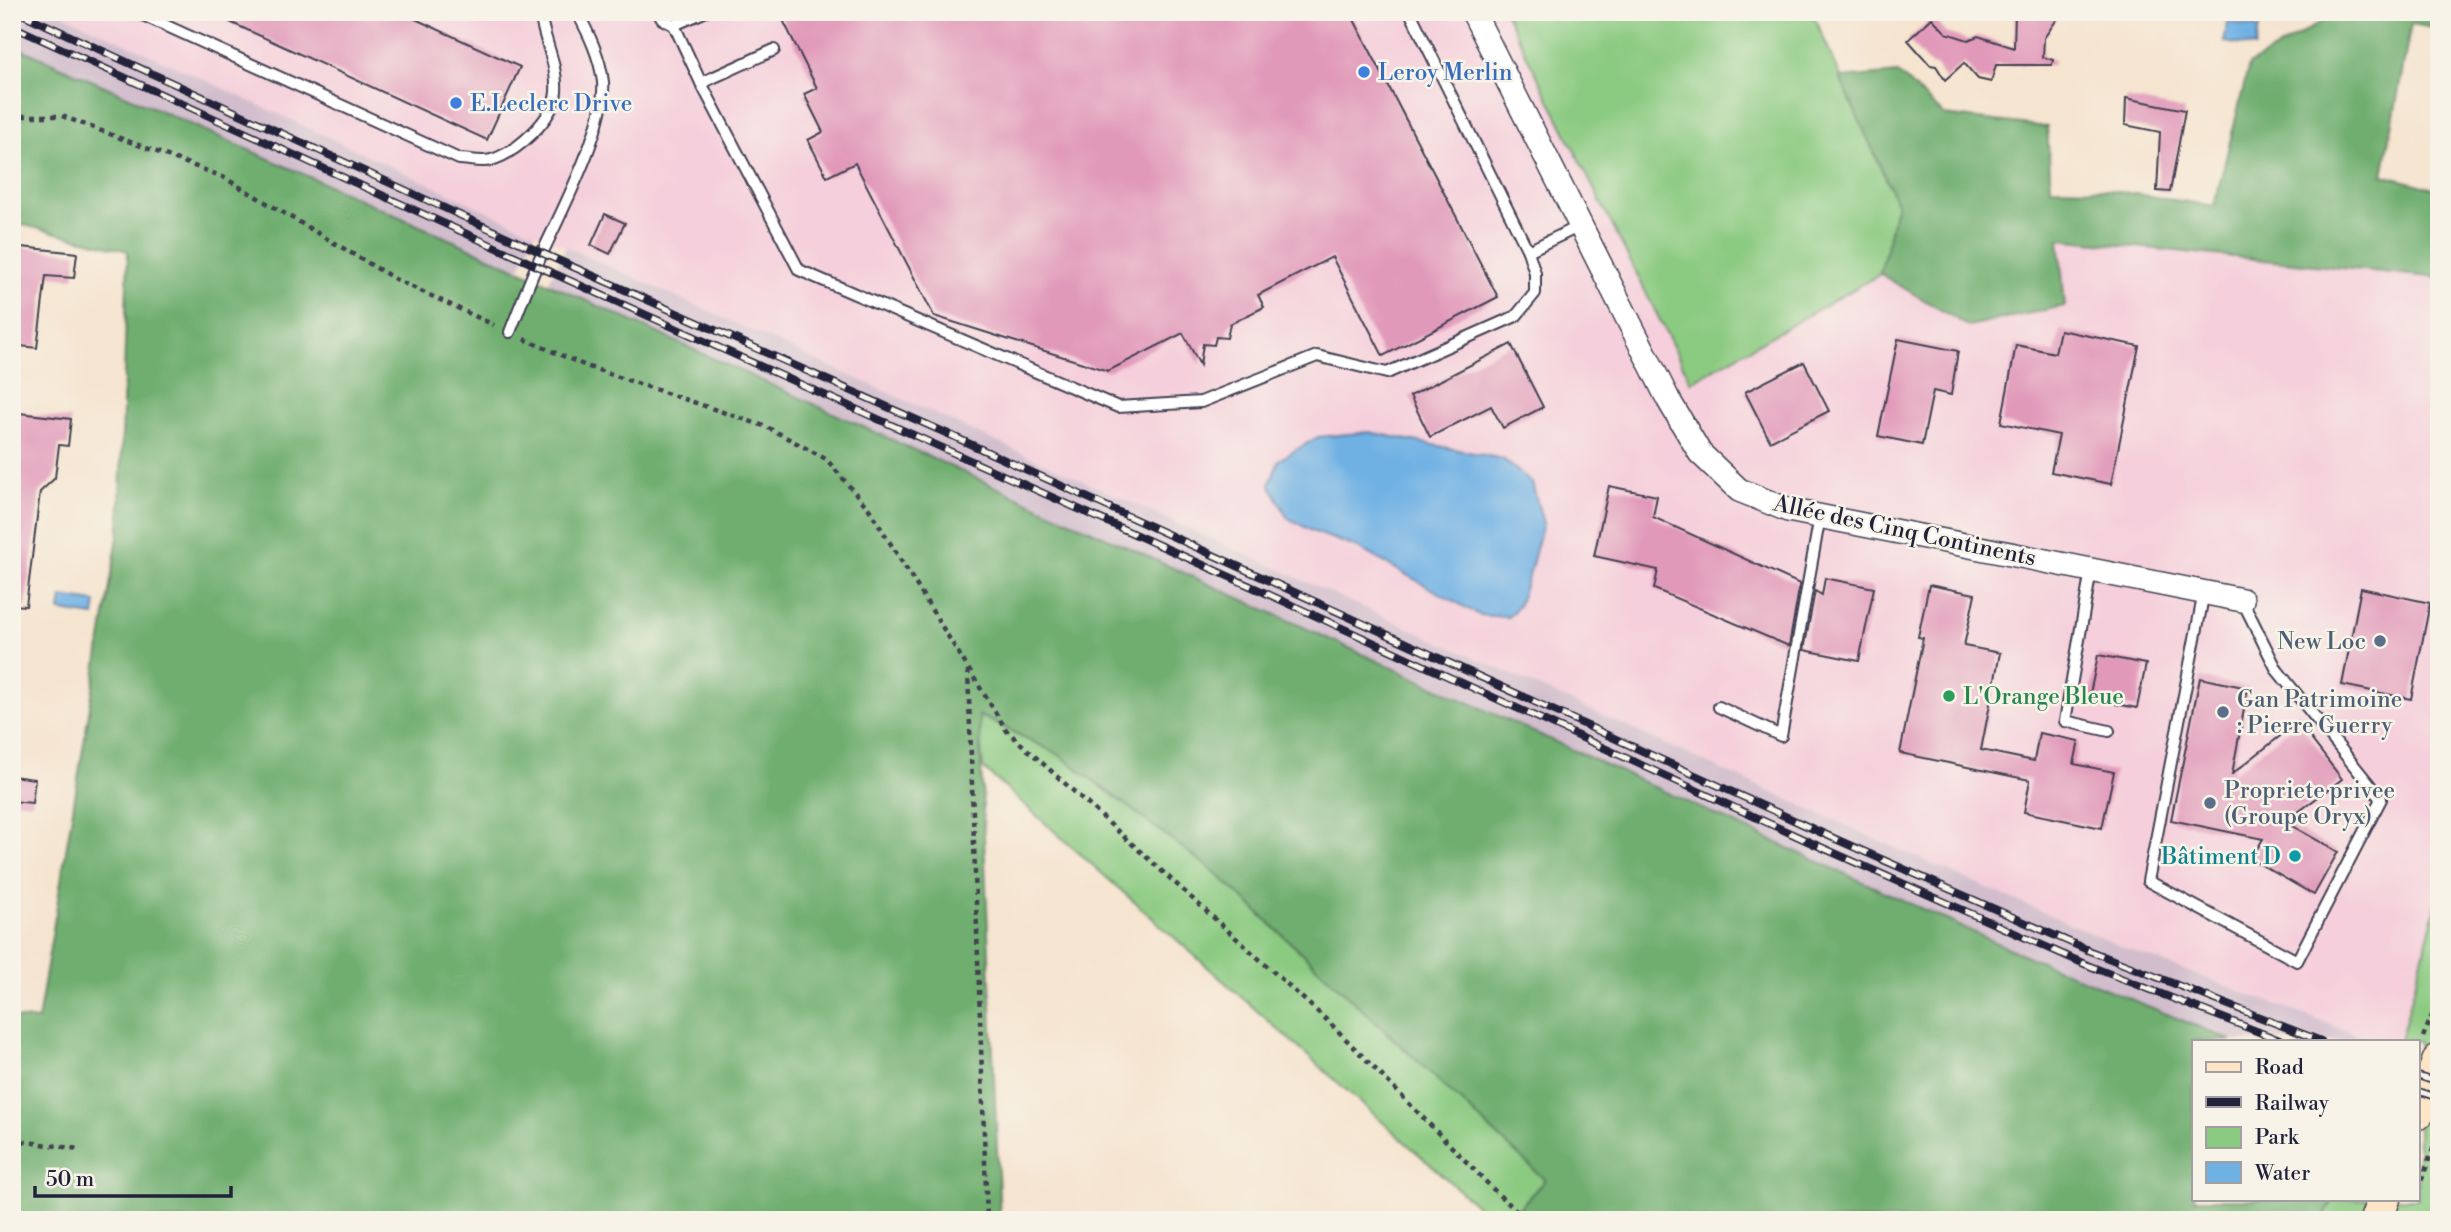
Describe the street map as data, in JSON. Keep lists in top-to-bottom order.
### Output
{
  "streets": {
    "street": ["Allée des Cinq Continents"]
  },
  "places": [
    "Leroy Merlin",
    "E.Leclerc Drive",
    "New Loc",
    "L'Orange Bleue",
    "Gan Patrimoine : Pierre Guerry",
    "Propriete privee (Groupe Oryx)",
    "Bâtiment D"
  ],
  "legend": [
    "Road",
    "Railway",
    "Park",
    "Water"
  ],
  "scale_bar": "50 m"
}
